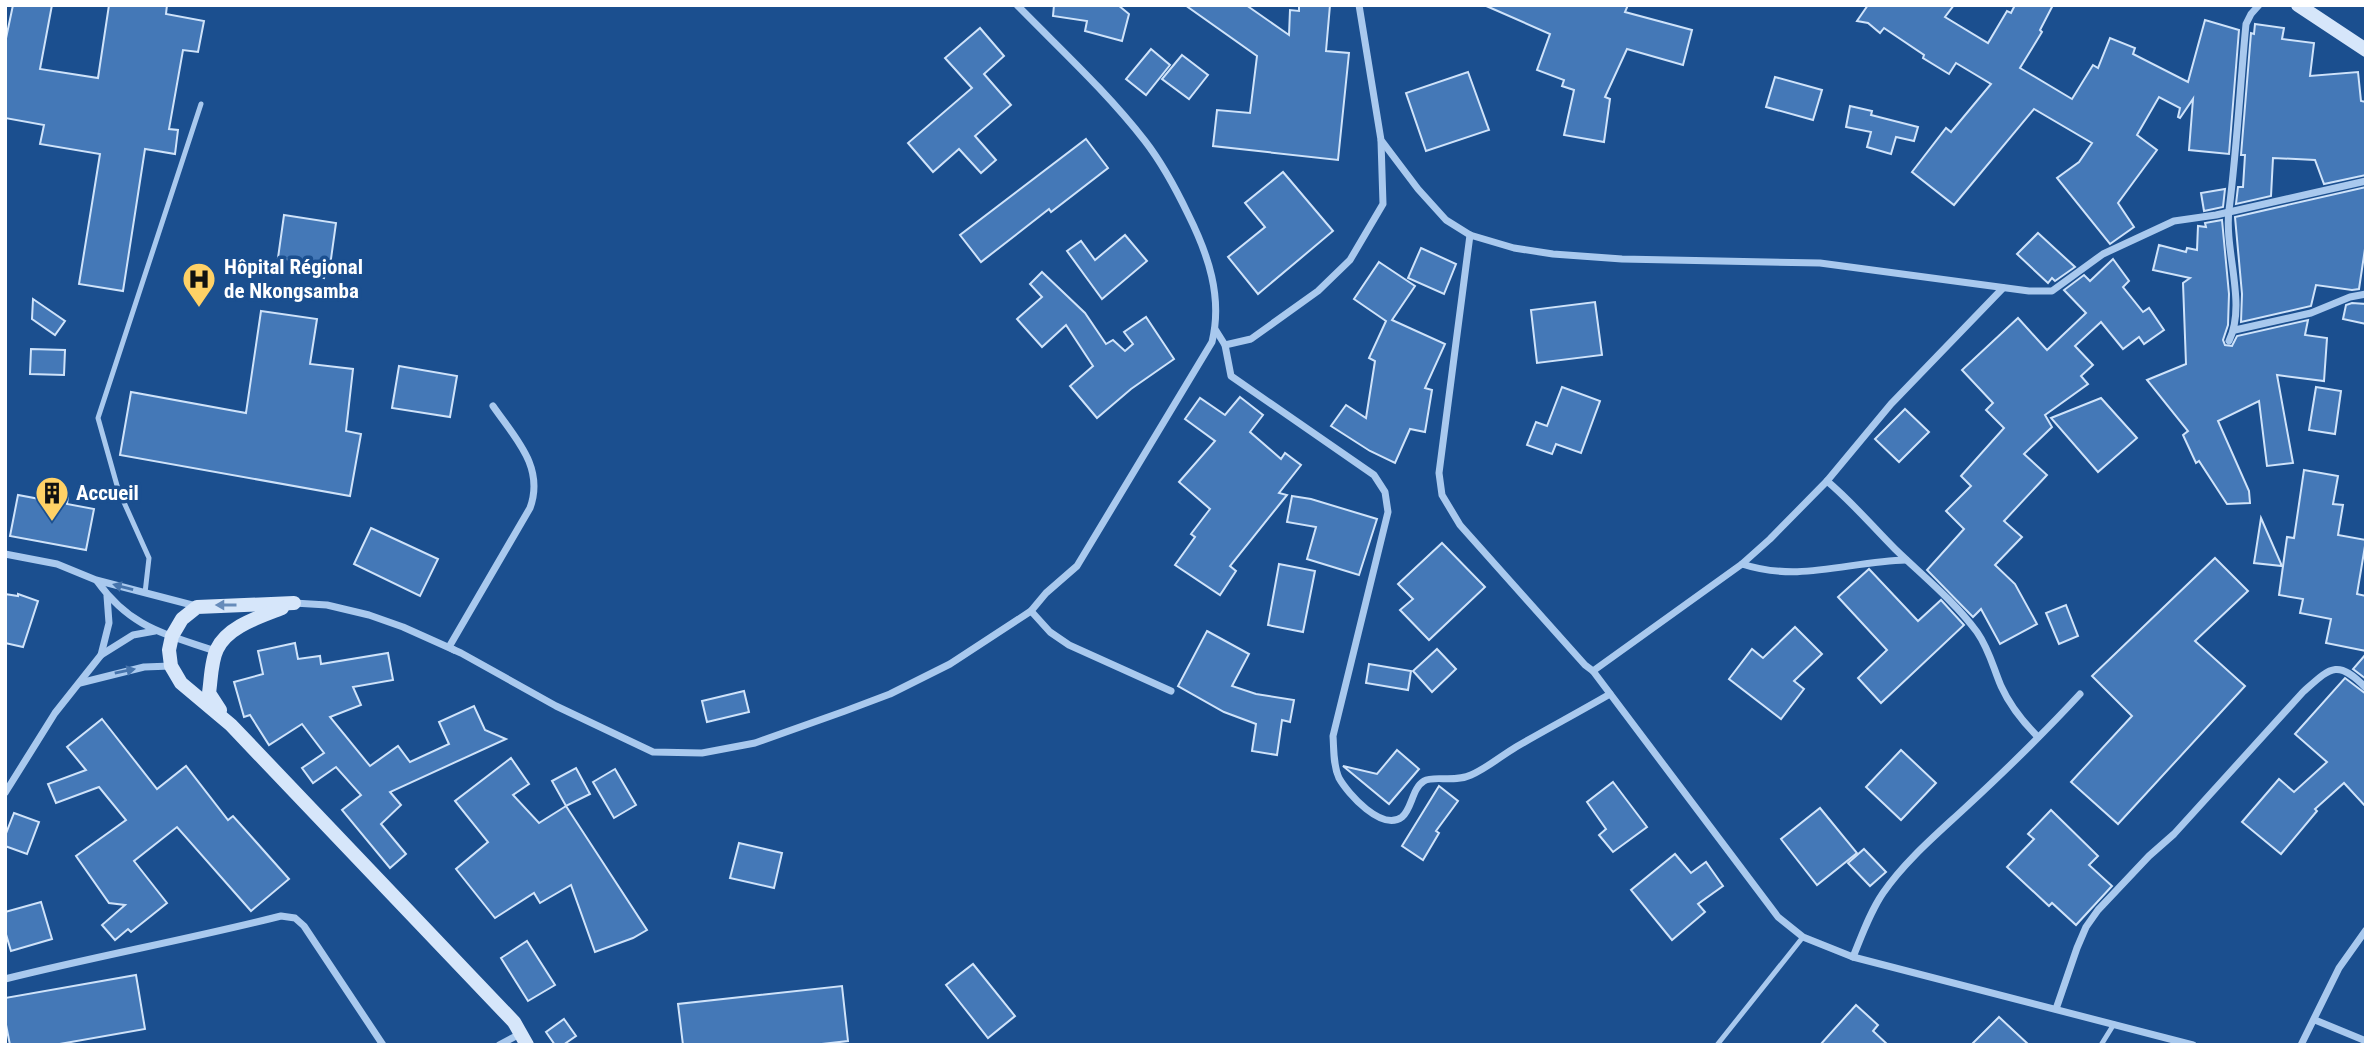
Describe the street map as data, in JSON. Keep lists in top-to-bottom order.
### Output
{
  "places": {
    "hospital": ["Hôpital Régional de Nkongsamba"],
    "building": ["Accueil"]
  }
}
